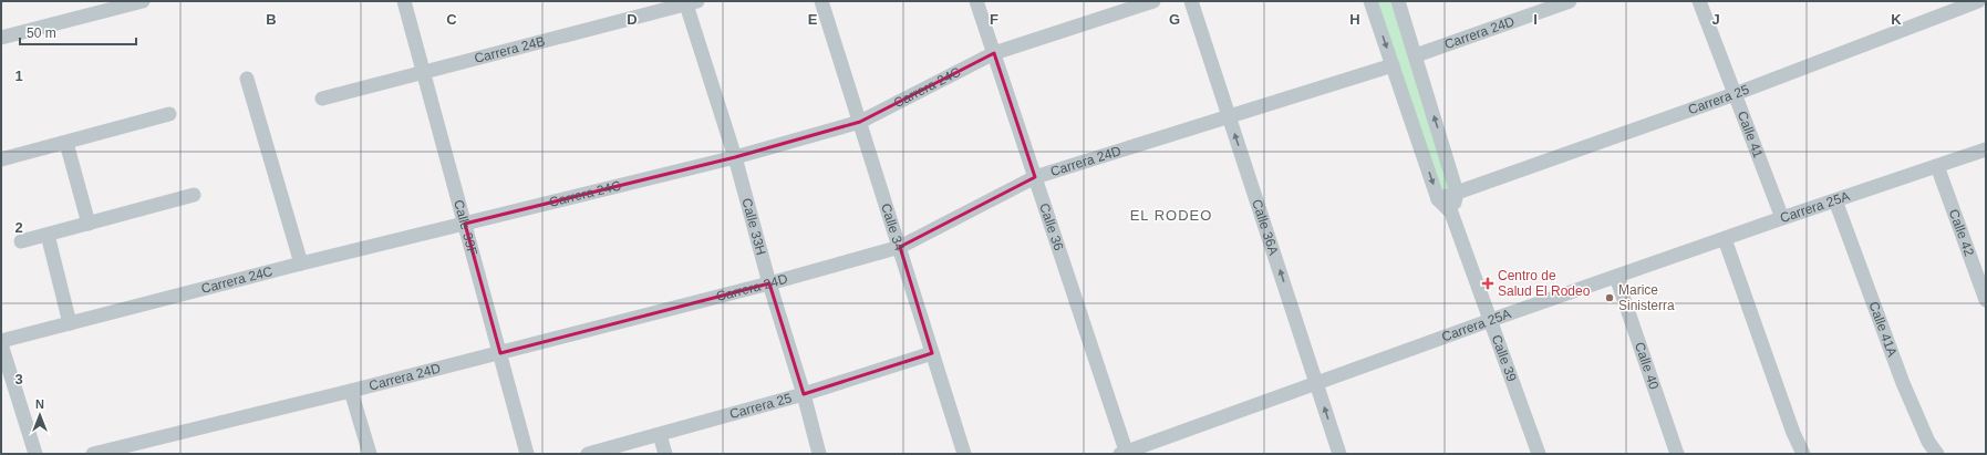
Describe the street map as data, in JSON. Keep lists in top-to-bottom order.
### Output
{
  "streets": {
    "street": [
      "Carrera 24D",
      "Carrera 24B",
      "Carrera 24C",
      "Carrera 25",
      "Calle 41",
      "Carrera 25A",
      "Calle 33F",
      "Calle 33H",
      "Calle 34",
      "Calle 36",
      "Calle 36A",
      "Calle 42",
      "Calle 41A",
      "Calle 39",
      "Calle 40"
    ]
  },
  "crossings": [
    ["Carrera 24D", "Calle 33F"],
    ["Carrera 24D", "Calle 33H"],
    ["Carrera 24D", "Calle 34"],
    ["Carrera 24D", "Calle 36"],
    ["Carrera 24D", "Calle 36A"],
    ["Carrera 24D", "Calle 39"],
    ["Carrera 24B", "Calle 33F"],
    ["Carrera 24B", "Calle 33H"],
    ["Carrera 24C", "Calle 33F"],
    ["Carrera 24C", "Calle 33H"],
    ["Carrera 24C", "Calle 34"],
    ["Carrera 24C", "Calle 36"],
    ["Carrera 25", "Calle 41"],
    ["Carrera 25", "Calle 33H"],
    ["Carrera 25", "Calle 34"],
    ["Calle 41", "Carrera 25A"],
    ["Carrera 25A", "Calle 36"],
    ["Carrera 25A", "Calle 36A"],
    ["Carrera 25A", "Calle 42"],
    ["Carrera 25A", "Calle 41A"],
    ["Carrera 25A", "Calle 39"],
    ["Carrera 25A", "Calle 40"]
  ],
  "one_way": ["Calle 36A"],
  "districts": ["EL RODEO"],
  "places": {
    "health": ["Centro de Salud El Rodeo"],
    "other": ["Marice Sinisterra"]
  },
  "scale_bar": "50 m",
  "north": "top",
  "grid": {
    "columns": [
      "B",
      "C",
      "D",
      "E",
      "F",
      "G",
      "H",
      "I",
      "J",
      "K"
    ],
    "rows": ["1", "2", "3"]
  }
}
